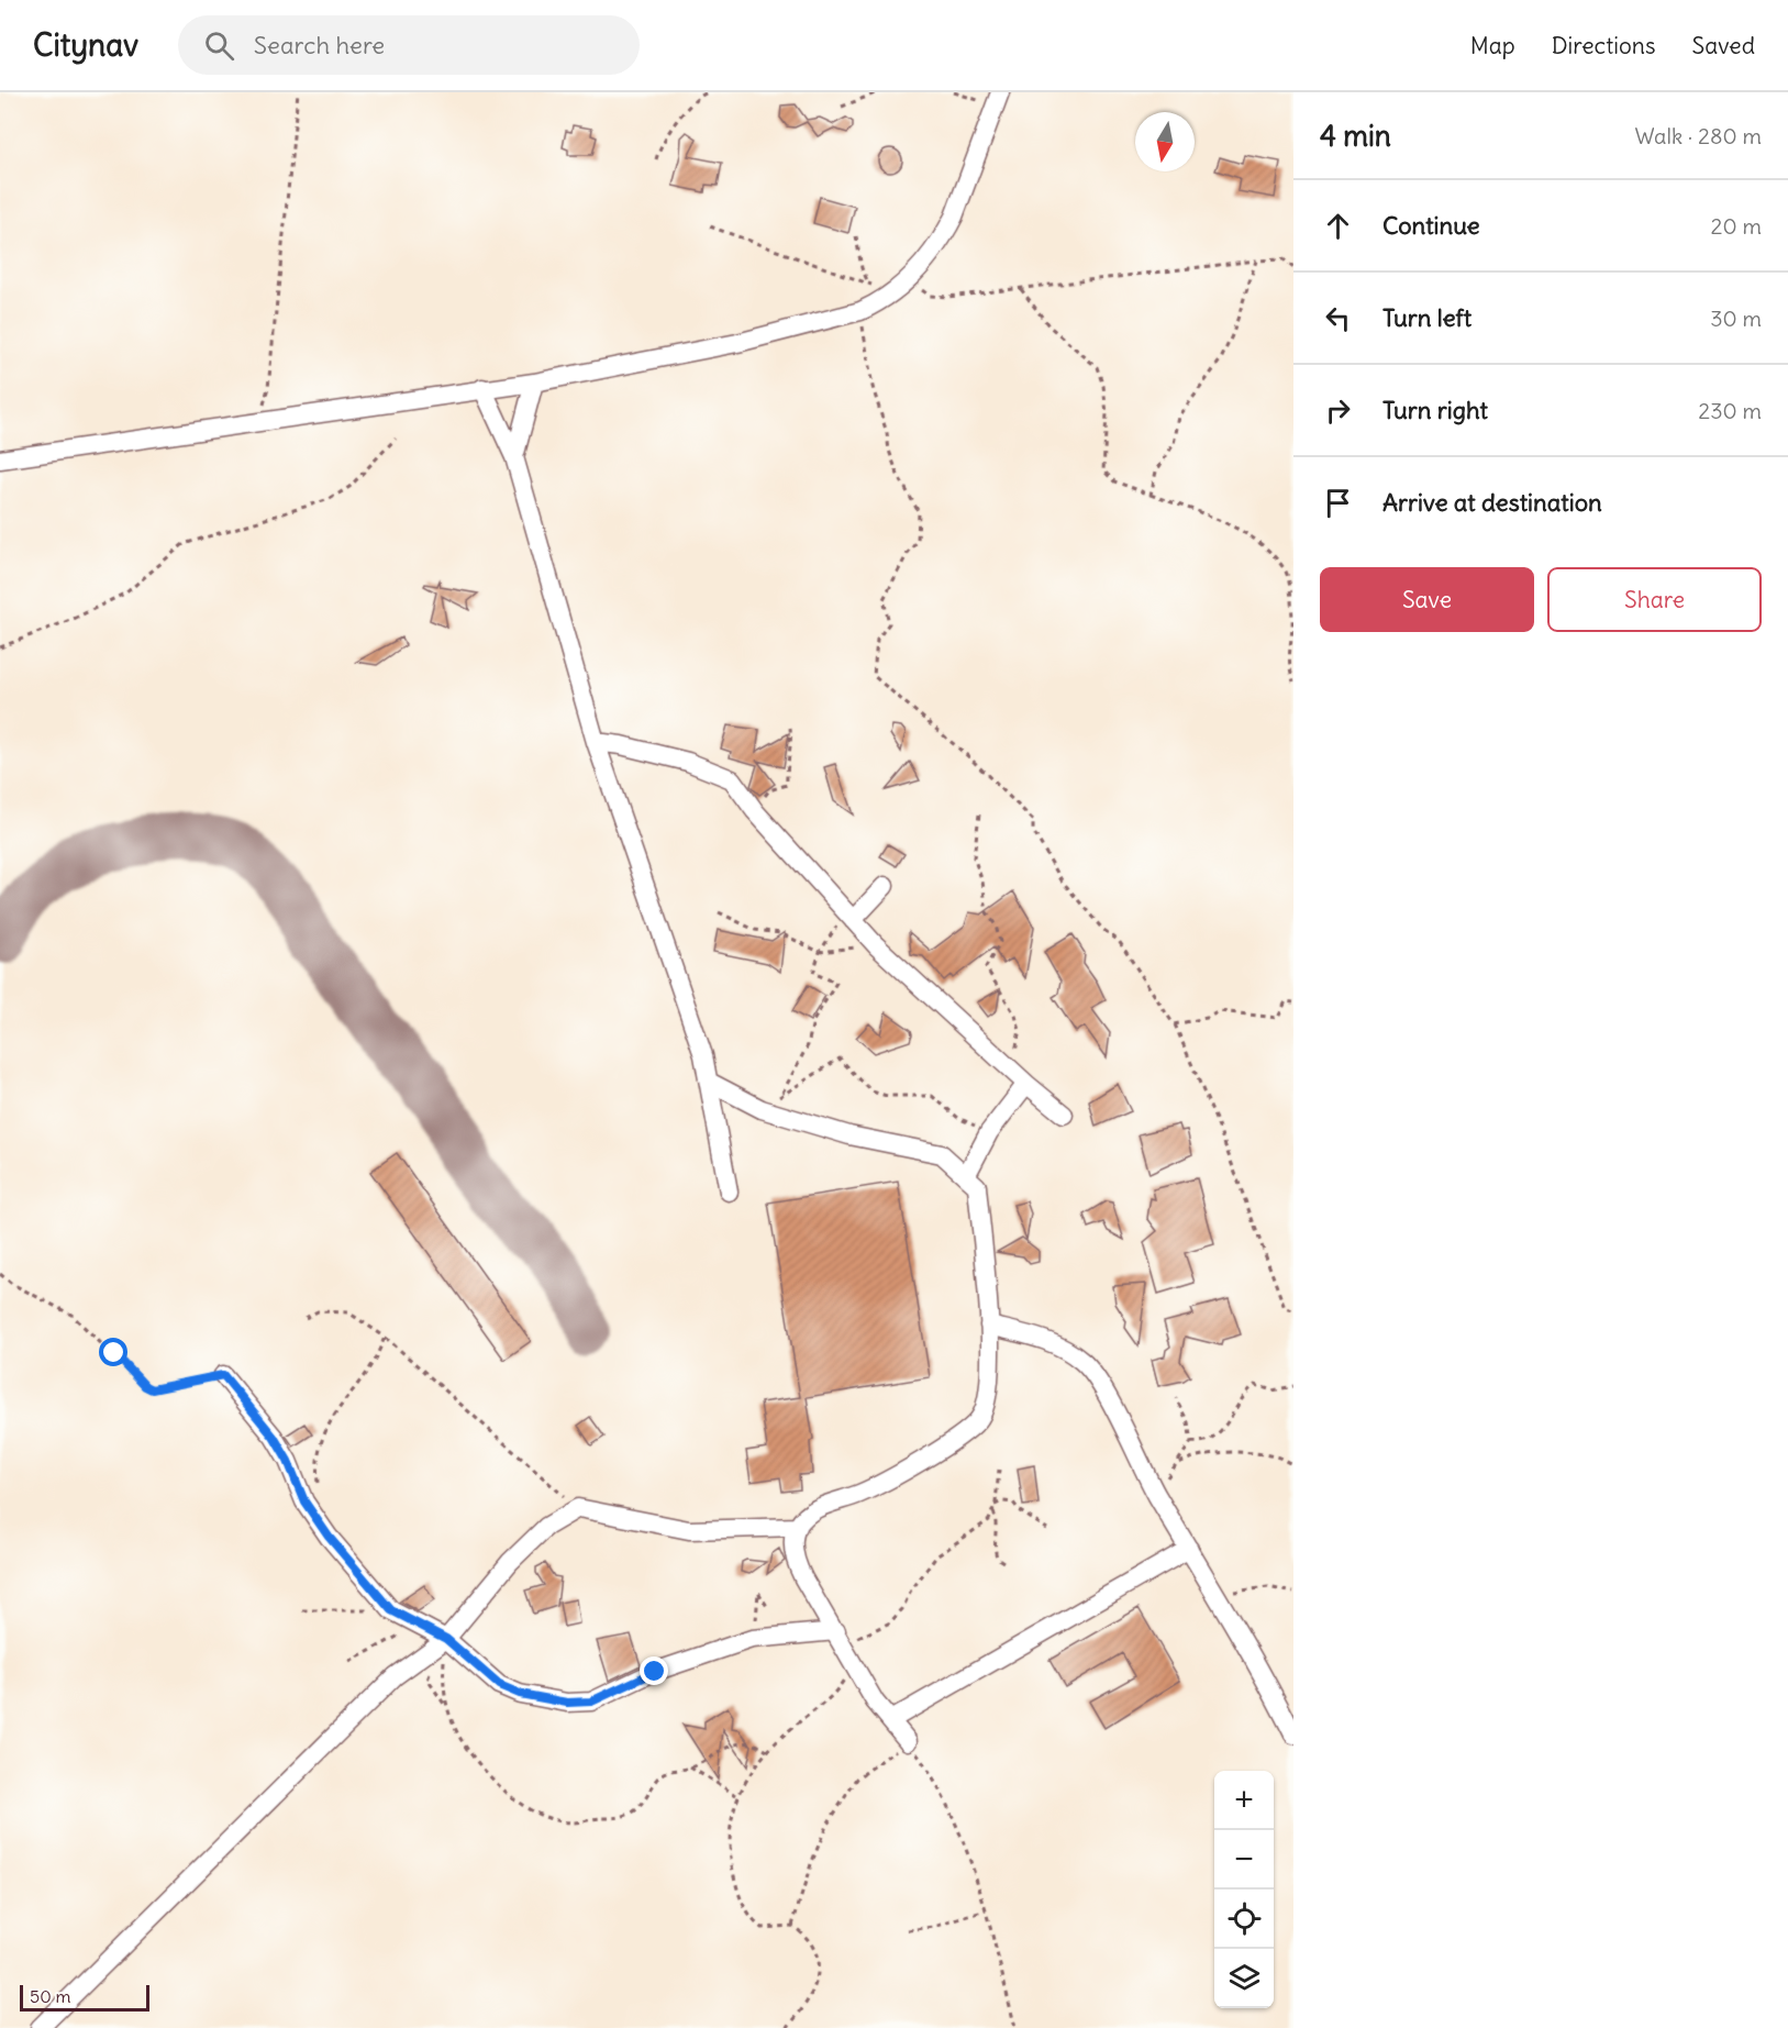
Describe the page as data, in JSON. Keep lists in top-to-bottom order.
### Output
{
  "scale_bar": "50 m",
  "north": "bottom",
  "page": {
    "header": "Citynav",
    "search": "Search here",
    "nav": ["Map", "Directions", "Saved"],
    "heading": ["4 min", "Walk · 280 m"],
    "list": [
      ["Continue", "20 m"],
      ["Turn left", "30 m"],
      ["Turn right", "230 m"],
      "Arrive at destination"
    ],
    "buttons": ["Save", "Share"],
    "map_buttons": ["+", "−"],
    "scale": "50 m"
  }
}
